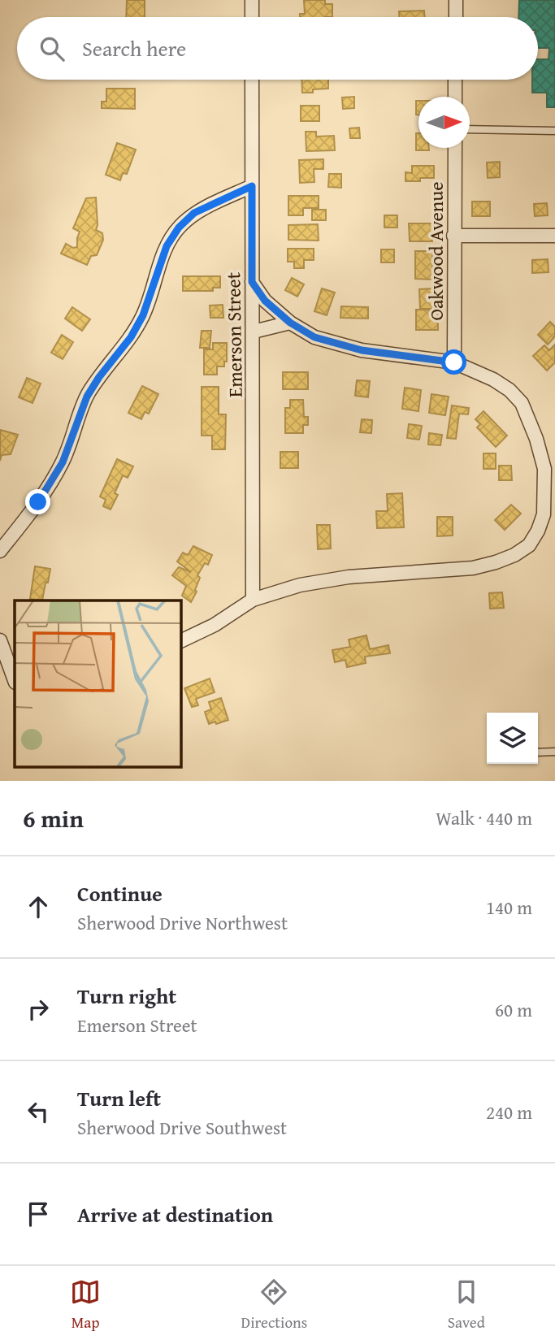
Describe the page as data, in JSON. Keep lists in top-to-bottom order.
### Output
{
  "streets": {
    "street": ["Oakwood Avenue", "Emerson Street"]
  },
  "north": "right",
  "page": {
    "search": "Search here",
    "heading": ["6 min", "Walk · 440 m"],
    "list": [
      ["Continue", "Sherwood Drive Northwest", "140 m"],
      ["Turn right", "Emerson Street", "60 m"],
      ["Turn left", "Sherwood Drive Southwest", "240 m"],
      "Arrive at destination"
    ],
    "nav": ["Map", "Directions", "Saved"]
  }
}
